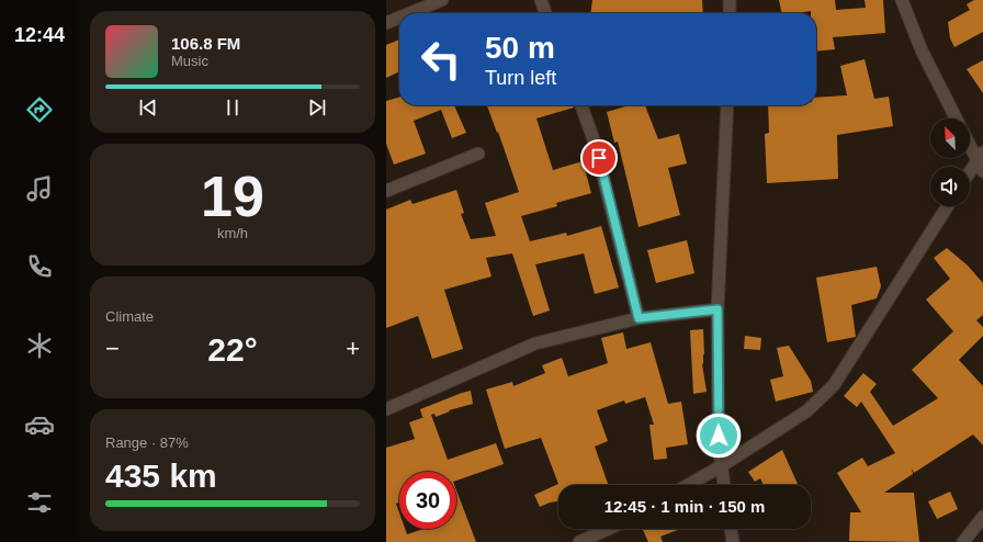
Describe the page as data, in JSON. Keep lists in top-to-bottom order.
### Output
{
  "north": "top left",
  "page": {
    "tabs": "12:44",
    "turn": ["50 m", "Turn left"],
    "song": ["106.8 FM", "Music"],
    "tile": [
      ["19", "km/h"],
      "Climate",
      ["Range · 87%", "435 km"]
    ],
    "heat": ["−", "22°", "+"],
    "limit": "30",
    "trip": "12:45 · 1 min · 150 m"
  }
}
